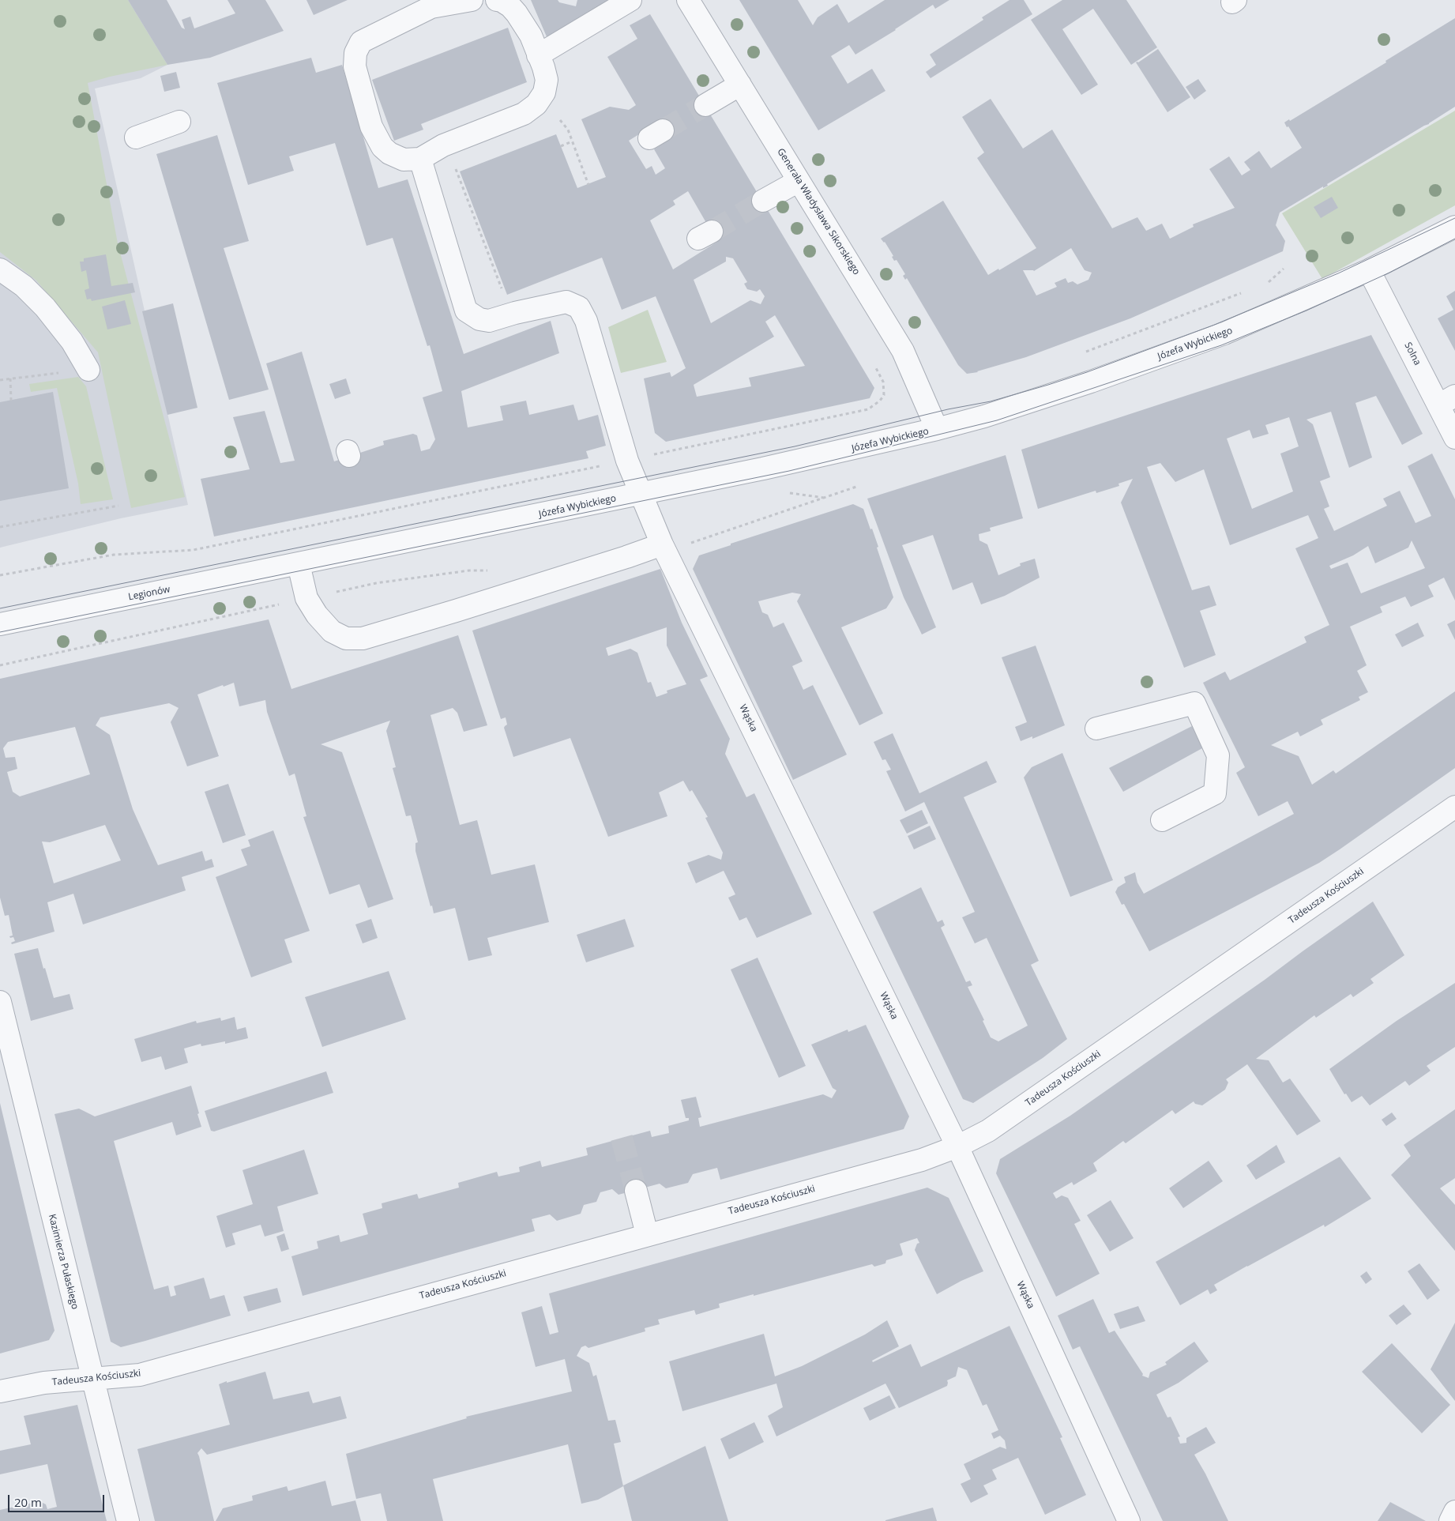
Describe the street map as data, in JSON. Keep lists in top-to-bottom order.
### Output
{
  "streets": {
    "street": [
      "Generała Władysława Sikorskiego",
      "Józefa Wybickiego",
      "Solna",
      "Legionów",
      "Wąska",
      "Tadeusza Kościuszki",
      "Kazimierza Pułaskiego"
    ]
  },
  "crossings": [
    ["Generała Władysława Sikorskiego", "Józefa Wybickiego"],
    ["Józefa Wybickiego", "Solna"],
    ["Józefa Wybickiego", "Legionów"],
    ["Józefa Wybickiego", "Wąska"],
    ["Wąska", "Tadeusza Kościuszki"],
    ["Tadeusza Kościuszki", "Kazimierza Pułaskiego"]
  ],
  "scale_bar": "20 m"
}
